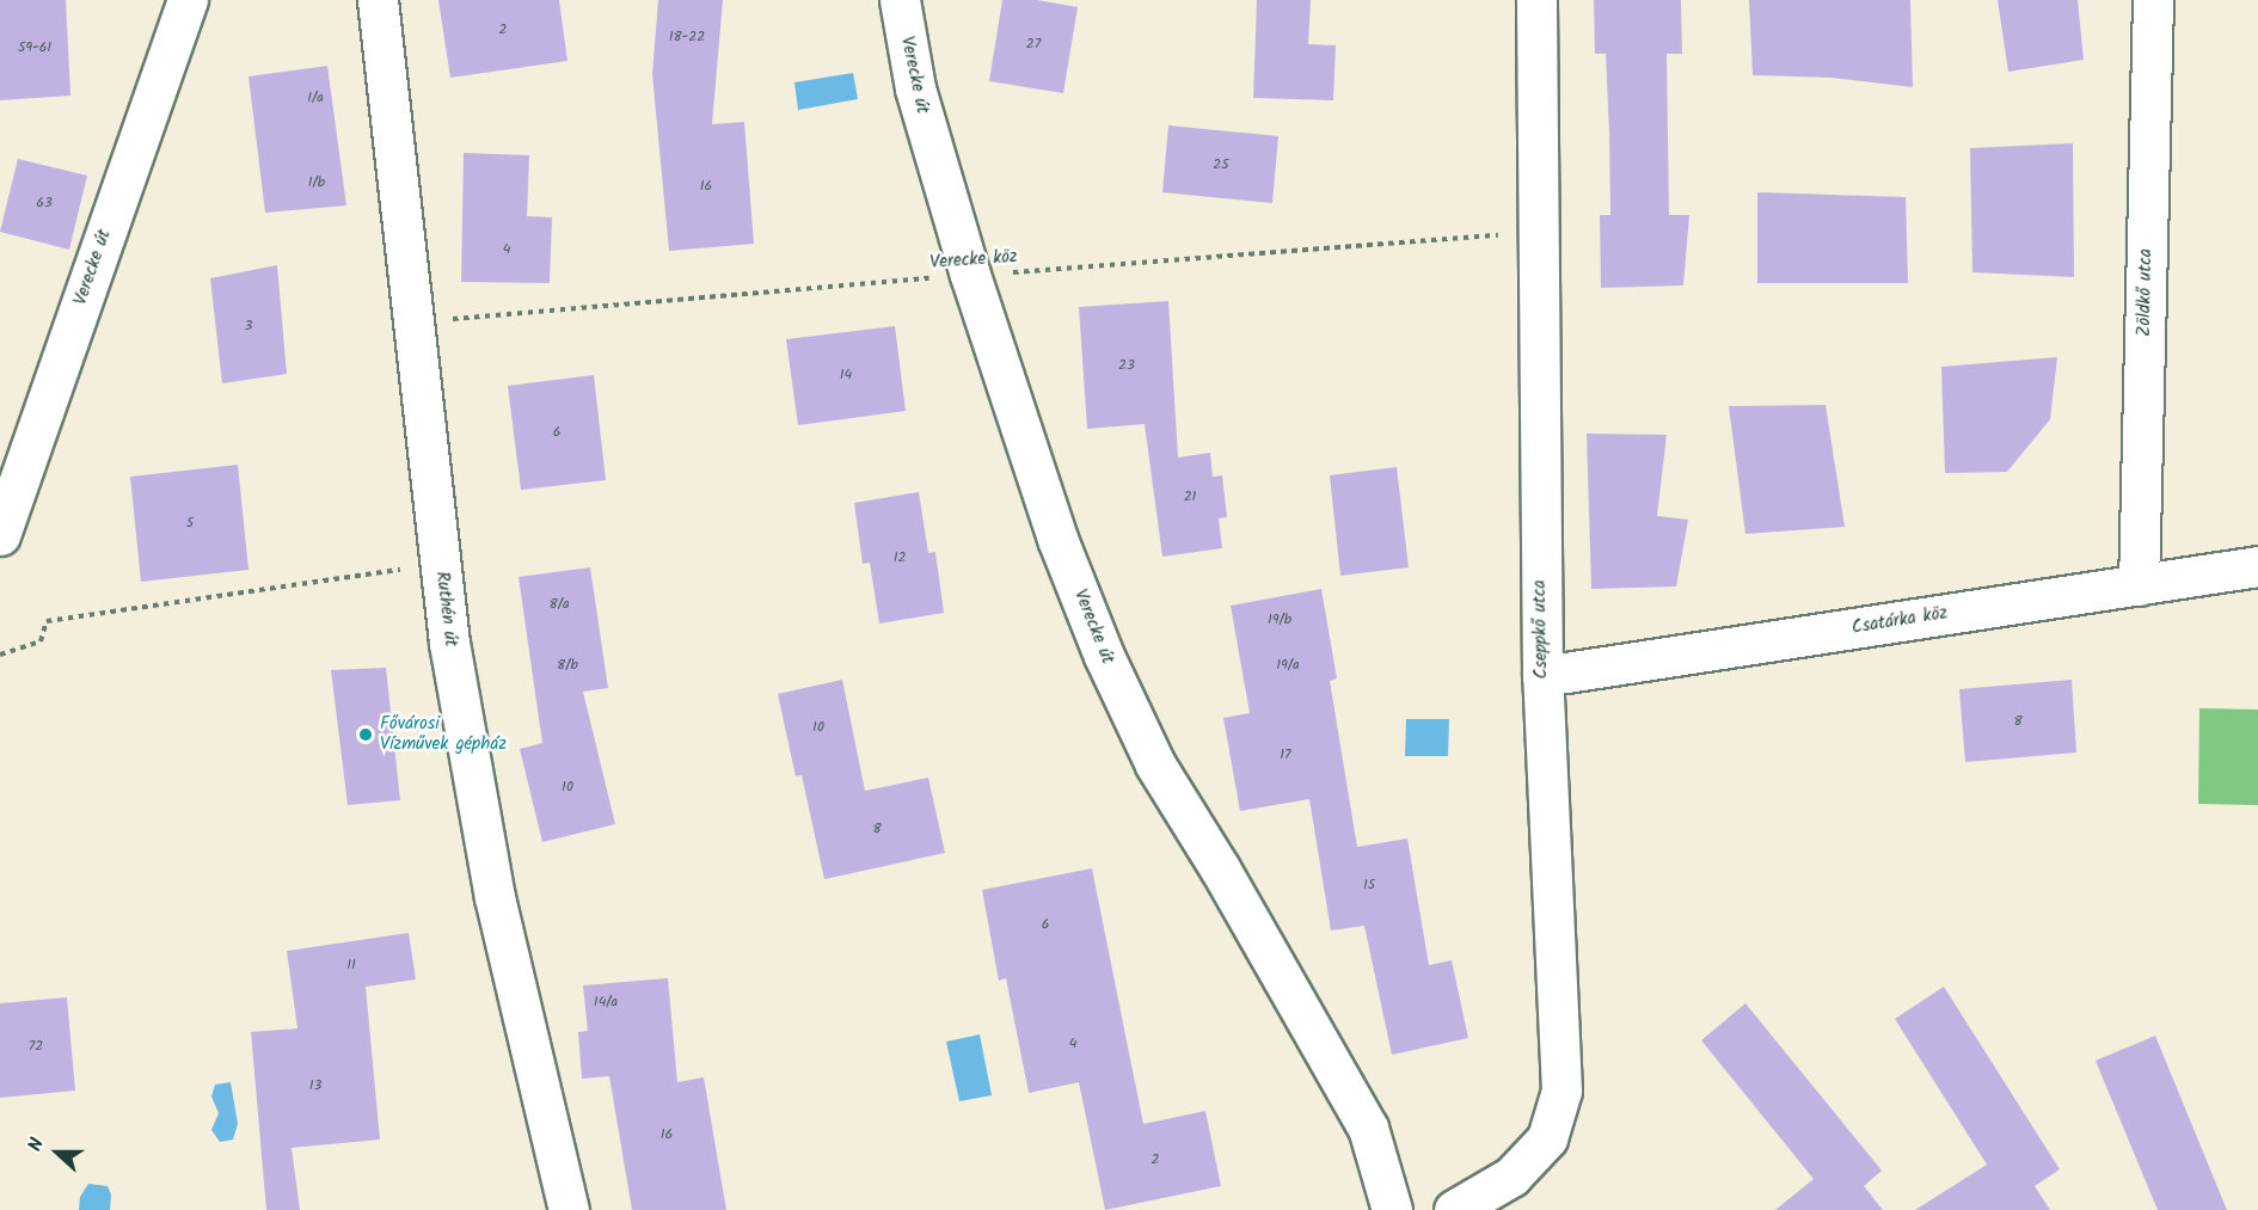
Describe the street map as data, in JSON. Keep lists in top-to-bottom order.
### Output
{
  "streets": {
    "street": [
      "Verecke út",
      "Zöldkő utca",
      "Ruthén út",
      "Csatárka köz",
      "Cseppkő utca"
    ],
    "path": ["Verecke köz"]
  },
  "crossings": [
    ["Verecke út", "Verecke köz"],
    ["Verecke köz", "Ruthén út"],
    ["Verecke köz", "Cseppkő utca"],
    ["Zöldkő utca", "Csatárka köz"],
    ["Csatárka köz", "Cseppkő utca"]
  ],
  "places": ["Fővárosi Vízművek gépház"],
  "house_numbers": [
    "2",
    "18-22",
    "27",
    "59-61",
    "1/a",
    "25",
    "1/b",
    "16",
    "63",
    "4",
    "3",
    "23",
    "14",
    "6",
    "21",
    "5",
    "12",
    "8/a",
    "19/b",
    "8/b",
    "19/a",
    "8",
    "10",
    "17",
    "10",
    "8",
    "15",
    "6",
    "11",
    "14/a",
    "4",
    "72",
    "13",
    "16",
    "2"
  ],
  "north": "left"
}
